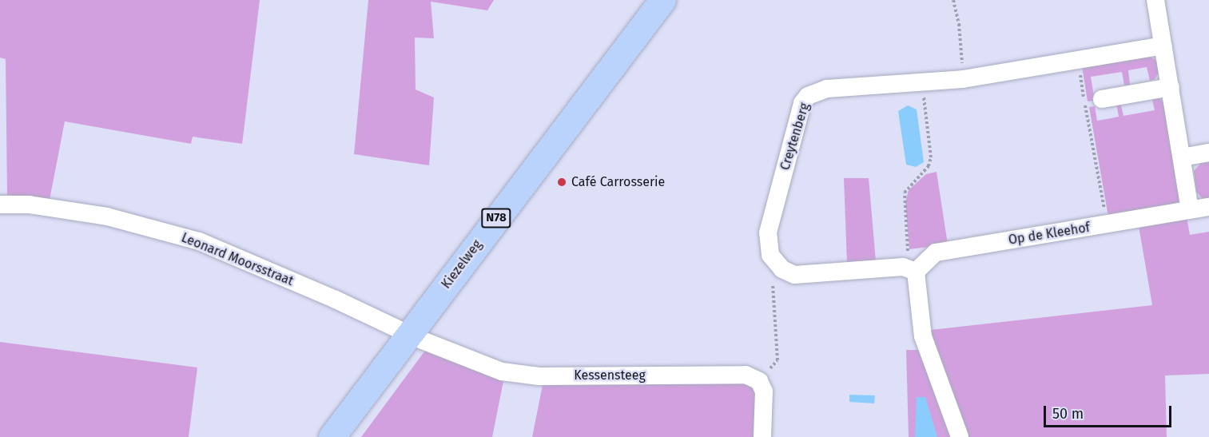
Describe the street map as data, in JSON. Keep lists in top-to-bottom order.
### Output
{
  "streets": {
    "main road": ["N78", "Kiezelweg"],
    "street": [
      "Creytenberg",
      "Op de Kleehof",
      "Leonard Moorsstraat",
      "Kessensteeg"
    ]
  },
  "crossings": [
    ["Leonard Moorsstraat", "Kiezelweg"],
    ["Leonard Moorsstraat", "Kessensteeg"],
    ["Kiezelweg", "Kessensteeg"]
  ],
  "places": ["Café Carrosserie"],
  "scale_bar": "50 m"
}
